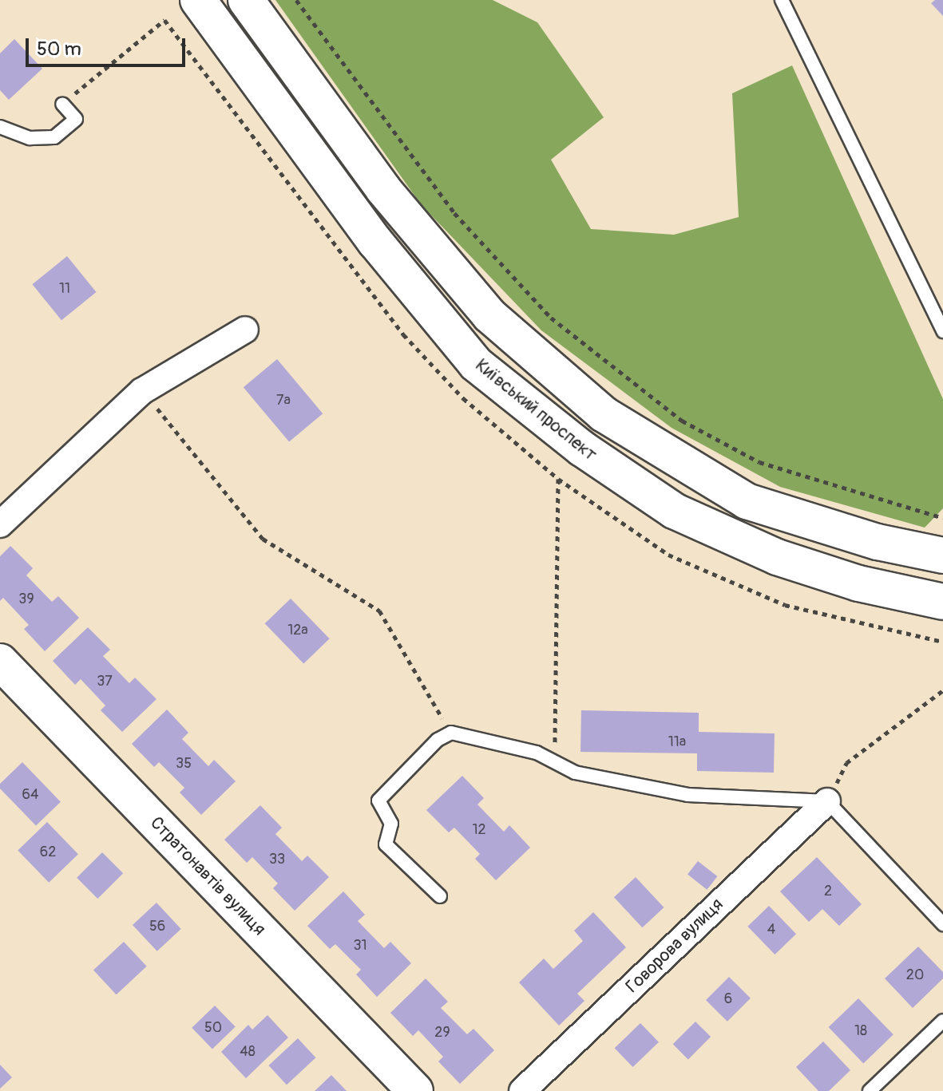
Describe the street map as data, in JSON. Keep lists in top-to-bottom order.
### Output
{
  "streets": {
    "main road": ["Київський проспект", "Стратонавтів вулиця"],
    "street": ["Говорова вулиця"]
  },
  "house_numbers": [
    "11",
    "7а",
    "39",
    "12а",
    "37",
    "11а",
    "35",
    "64",
    "12",
    "62",
    "33",
    "2",
    "56",
    "4",
    "31",
    "20",
    "6",
    "50",
    "18",
    "29",
    "48"
  ],
  "scale_bar": "50 m"
}
